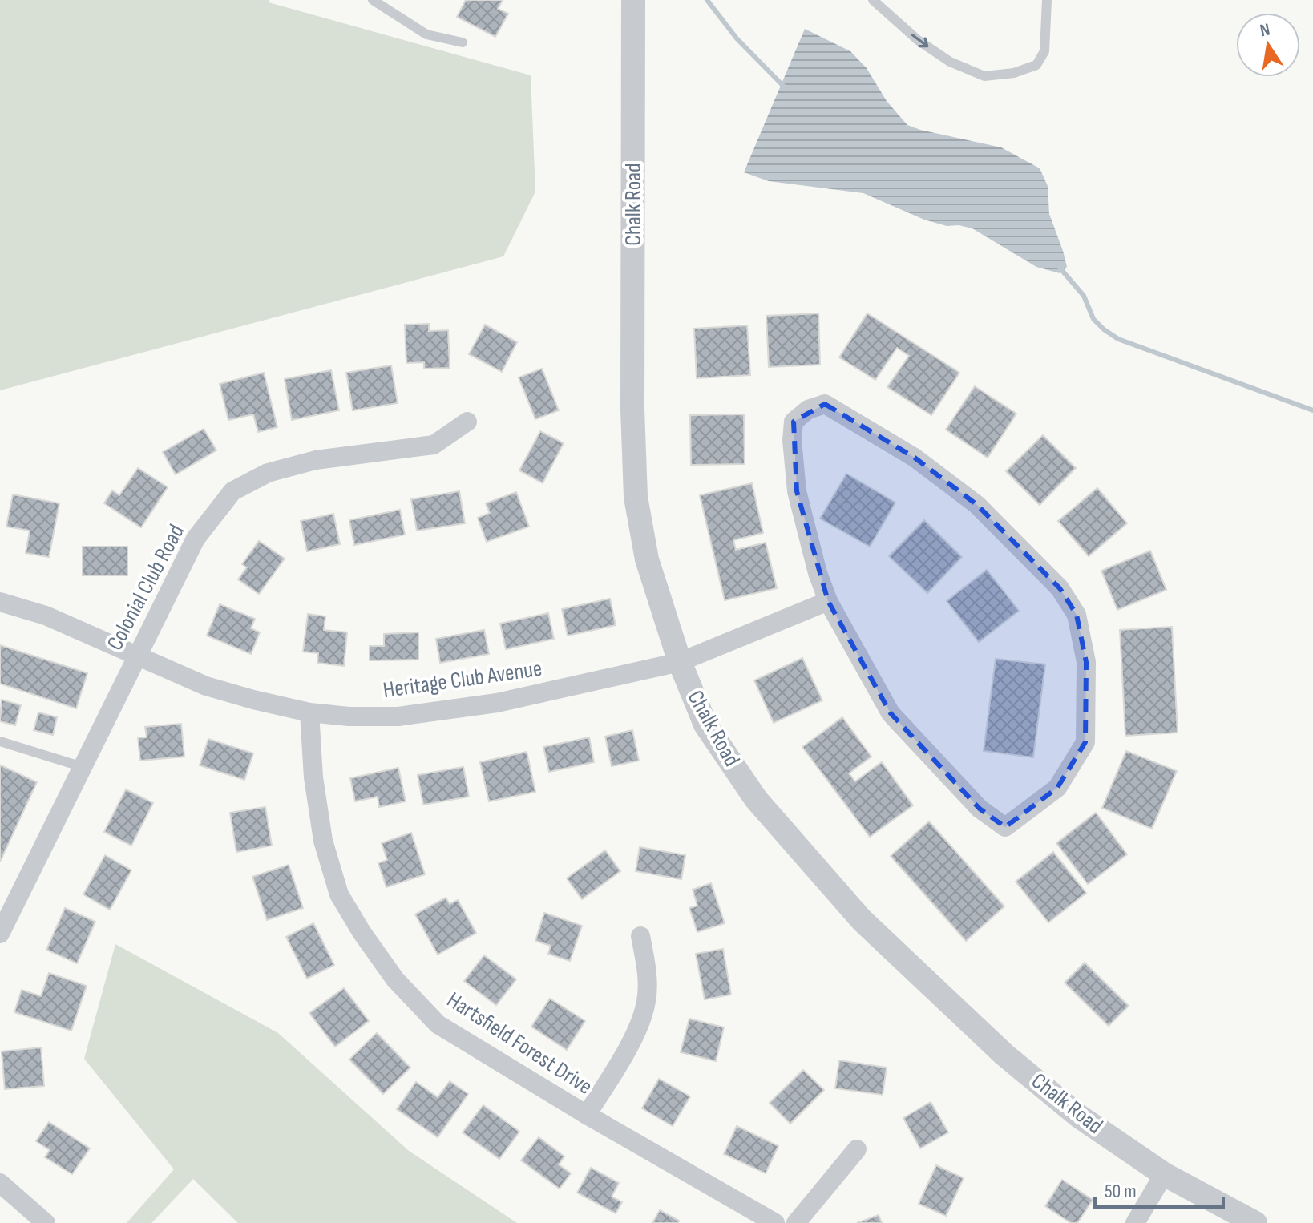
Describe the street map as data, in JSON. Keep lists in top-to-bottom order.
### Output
{
  "streets": {
    "street": [
      "Chalk Road",
      "Colonial Club Road",
      "Heritage Club Avenue",
      "Hartsfield Forest Drive"
    ]
  },
  "crossings": [
    ["Chalk Road", "Heritage Club Avenue"],
    ["Colonial Club Road", "Heritage Club Avenue"],
    ["Heritage Club Avenue", "Hartsfield Forest Drive"]
  ],
  "scale_bar": "50 m",
  "north": "top"
}
